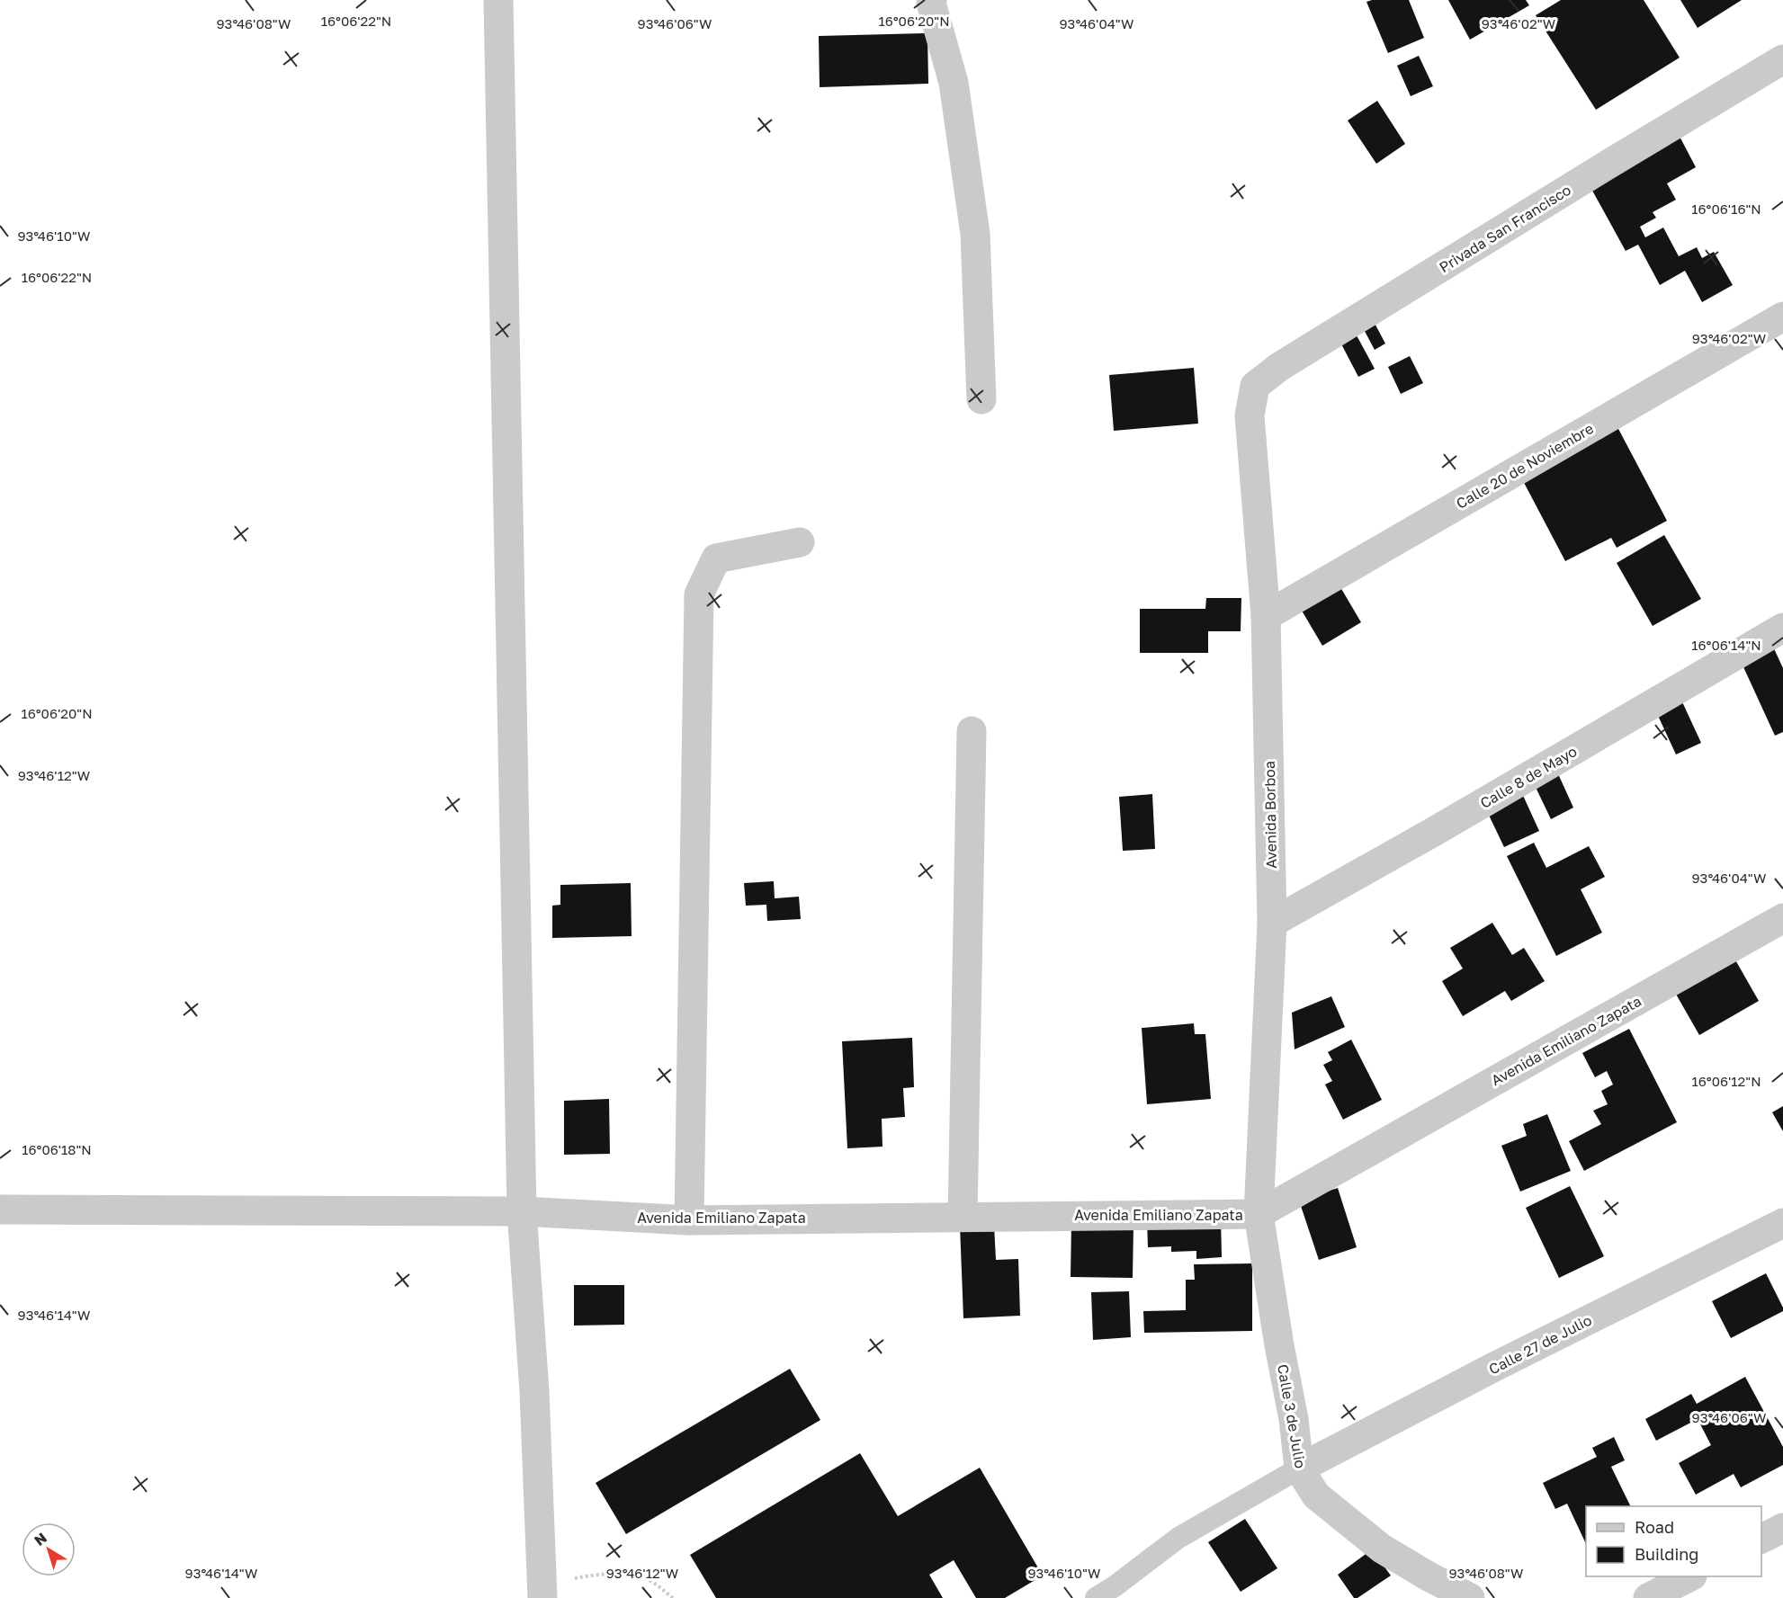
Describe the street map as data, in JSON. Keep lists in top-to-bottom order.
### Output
{
  "streets": {
    "street": [
      "Privada San Francisco",
      "Calle 20 de Noviembre",
      "Calle 8 de Mayo",
      "Avenida Borboa",
      "Avenida Emiliano Zapata",
      "Calle 27 de Julio",
      "Calle 3 de Julio"
    ]
  },
  "crossings": [
    ["Privada San Francisco", "Avenida Borboa"],
    ["Calle 20 de Noviembre", "Avenida Borboa"],
    ["Calle 8 de Mayo", "Avenida Borboa"],
    ["Avenida Borboa", "Avenida Emiliano Zapata"],
    ["Avenida Borboa", "Calle 3 de Julio"],
    ["Avenida Emiliano Zapata", "Calle 3 de Julio"],
    ["Calle 27 de Julio", "Calle 3 de Julio"]
  ],
  "legend": ["Road", "Building"],
  "north": "top left",
  "coordinates": [
    "16°06'22\"N",
    "16°06'20\"N",
    "93°46'02\"W",
    "93°46'08\"W",
    "93°46'06\"W",
    "93°46'04\"W",
    "16°06'16\"N",
    "93°46'10\"W",
    "16°06'14\"N",
    "93°46'12\"W",
    "16°06'12\"N",
    "16°06'18\"N",
    "93°46'14\"W"
  ]
}
